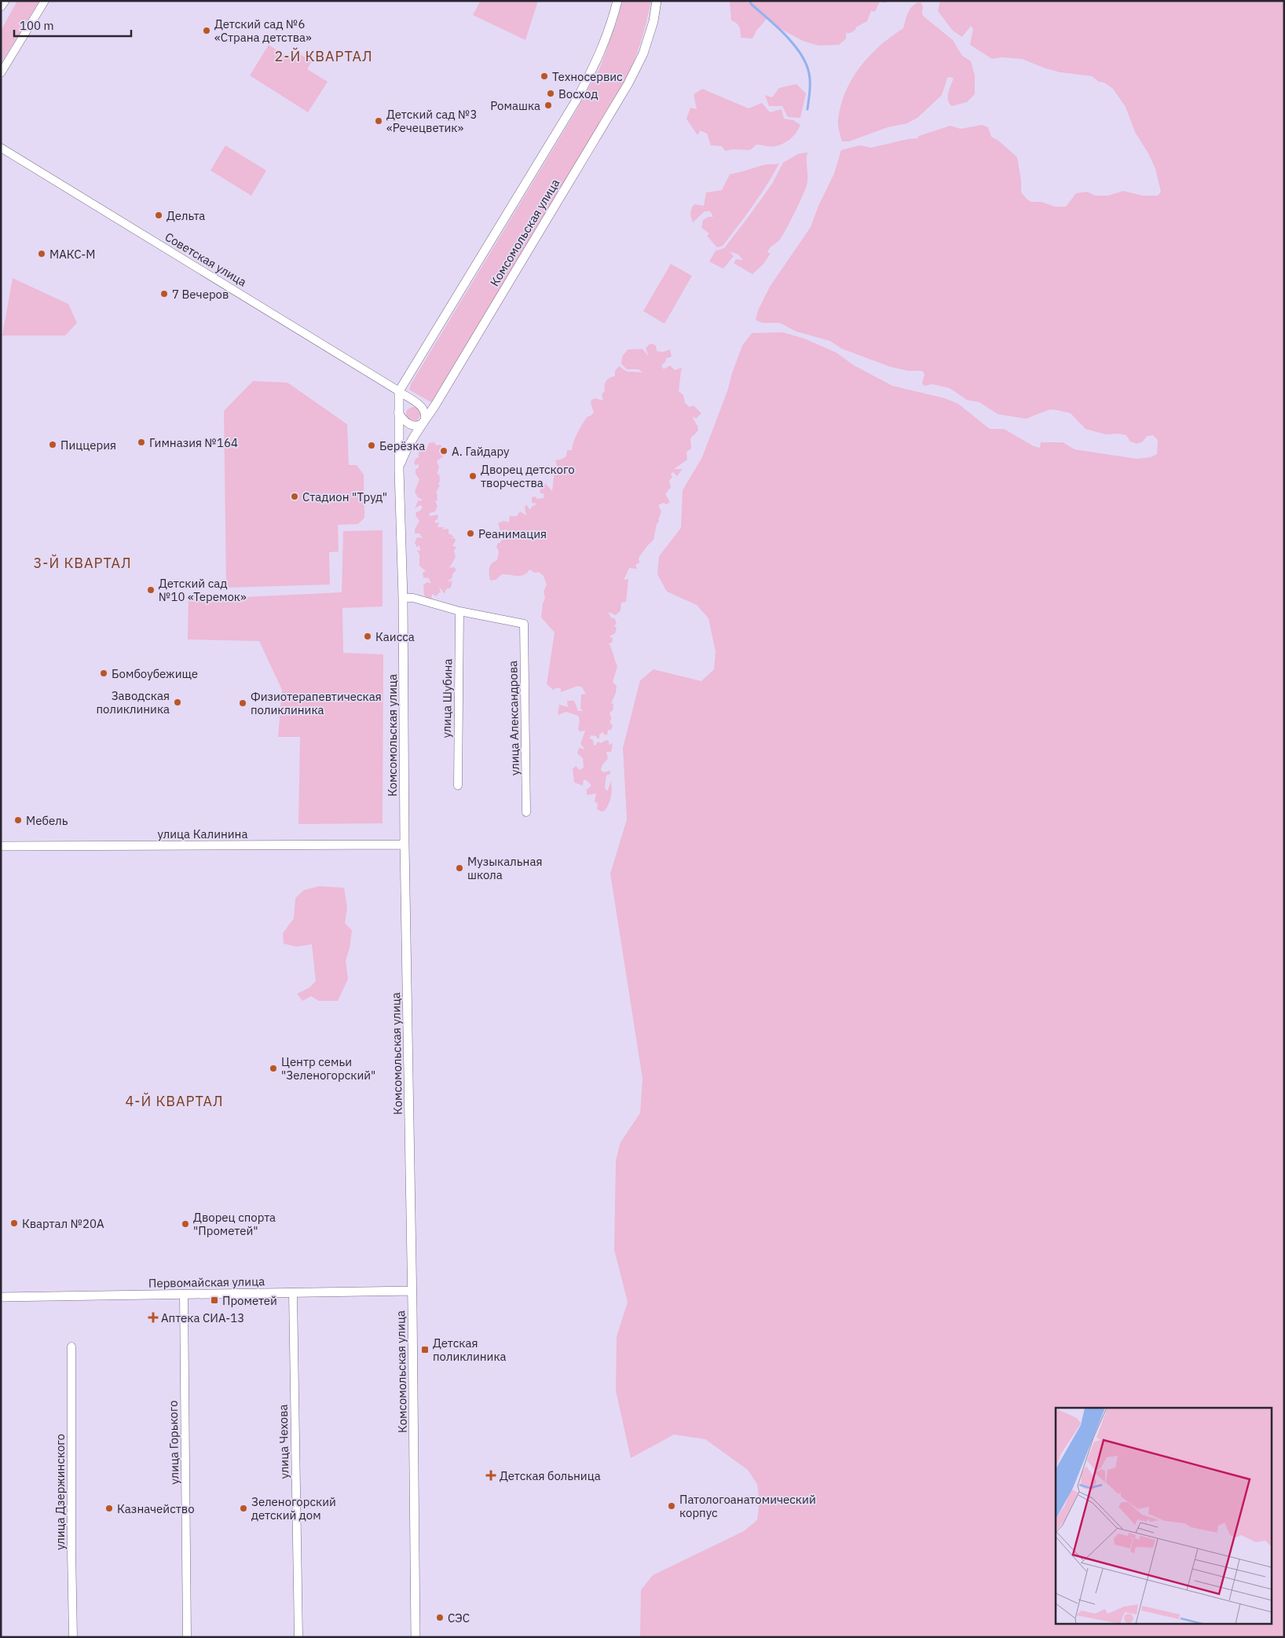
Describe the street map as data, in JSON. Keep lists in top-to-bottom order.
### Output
{
  "streets": {
    "street": [
      "Комсомольская улица",
      "Советская улица",
      "улица Шубина",
      "улица Александрова",
      "улица Калинина",
      "Первомайская улица",
      "улица Чехова",
      "улица Горького",
      "улица Дзержинского"
    ]
  },
  "crossings": [
    ["Комсомольская улица", "Советская улица"],
    ["Комсомольская улица", "улица Калинина"],
    ["Комсомольская улица", "Первомайская улица"],
    ["улица Шубина", "улица Александрова"],
    ["Первомайская улица", "улица Чехова"],
    ["Первомайская улица", "улица Горького"]
  ],
  "districts": ["2-Й КВАРТАЛ", "3-Й КВАРТАЛ", "4-Й КВАРТАЛ"],
  "places": {
    "other": [
      "Детский сад №6 «Страна детства»",
      "Техносервис",
      "Восход",
      "Ромашка",
      "Детский сад №3 «Речецветик»",
      "Дельта",
      "МАКС-М",
      "7 Вечеров",
      "Гимназия №164",
      "Пиццерия",
      "Берёзка",
      "А. Гайдару",
      "Дворец детского творчества",
      "Стадион \"Труд\"",
      "Реанимация",
      "Детский сад №10 «Теремок»",
      "Каисса",
      "Бомбоубежище",
      "Заводская поликлиника",
      "Физиотерапевтическая поликлиника",
      "Мебель",
      "Музыкальная школа",
      "Центр семьи \"Зеленогорский\"",
      "Квартал №20А",
      "Дворец спорта \"Прометей\"",
      "Патологоанатомический корпус",
      "Казначейство",
      "Зеленогорский детский дом",
      "СЭС"
    ],
    "transit": ["Прометей", "Детская поликлиника"],
    "health": ["Аптека СИА-13", "Детская больница"]
  },
  "scale_bar": "100 m"
}
